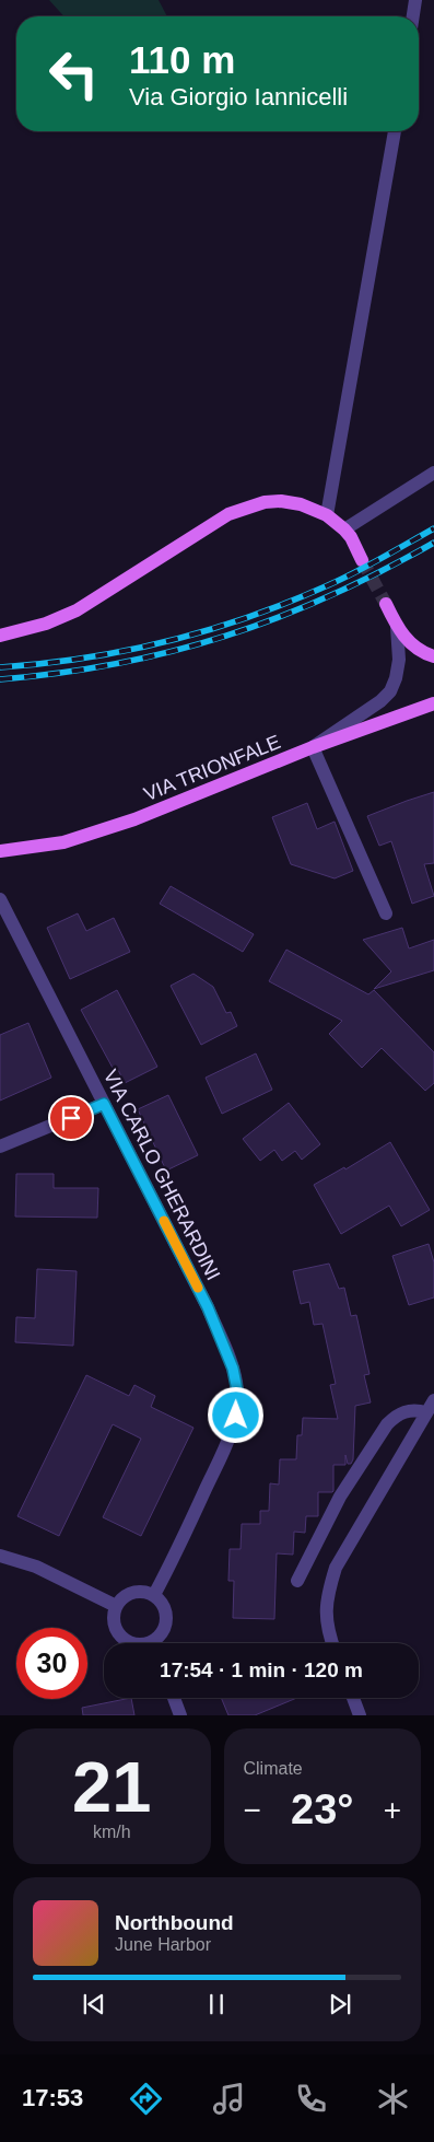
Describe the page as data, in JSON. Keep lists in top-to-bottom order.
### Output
{
  "streets": {
    "main road": ["VIA TRIONFALE"],
    "street": ["VIA CARLO GHERARDINI"]
  },
  "page": {
    "turn": ["110 m", "Via Giorgio Iannicelli"],
    "limit": "30",
    "trip": "17:54 · 1 min · 120 m",
    "tile": [
      ["21", "km/h"],
      "Climate"
    ],
    "heat": ["−", "23°", "+"],
    "song": ["Northbound", "June Harbor"],
    "tabs": "17:53"
  }
}
